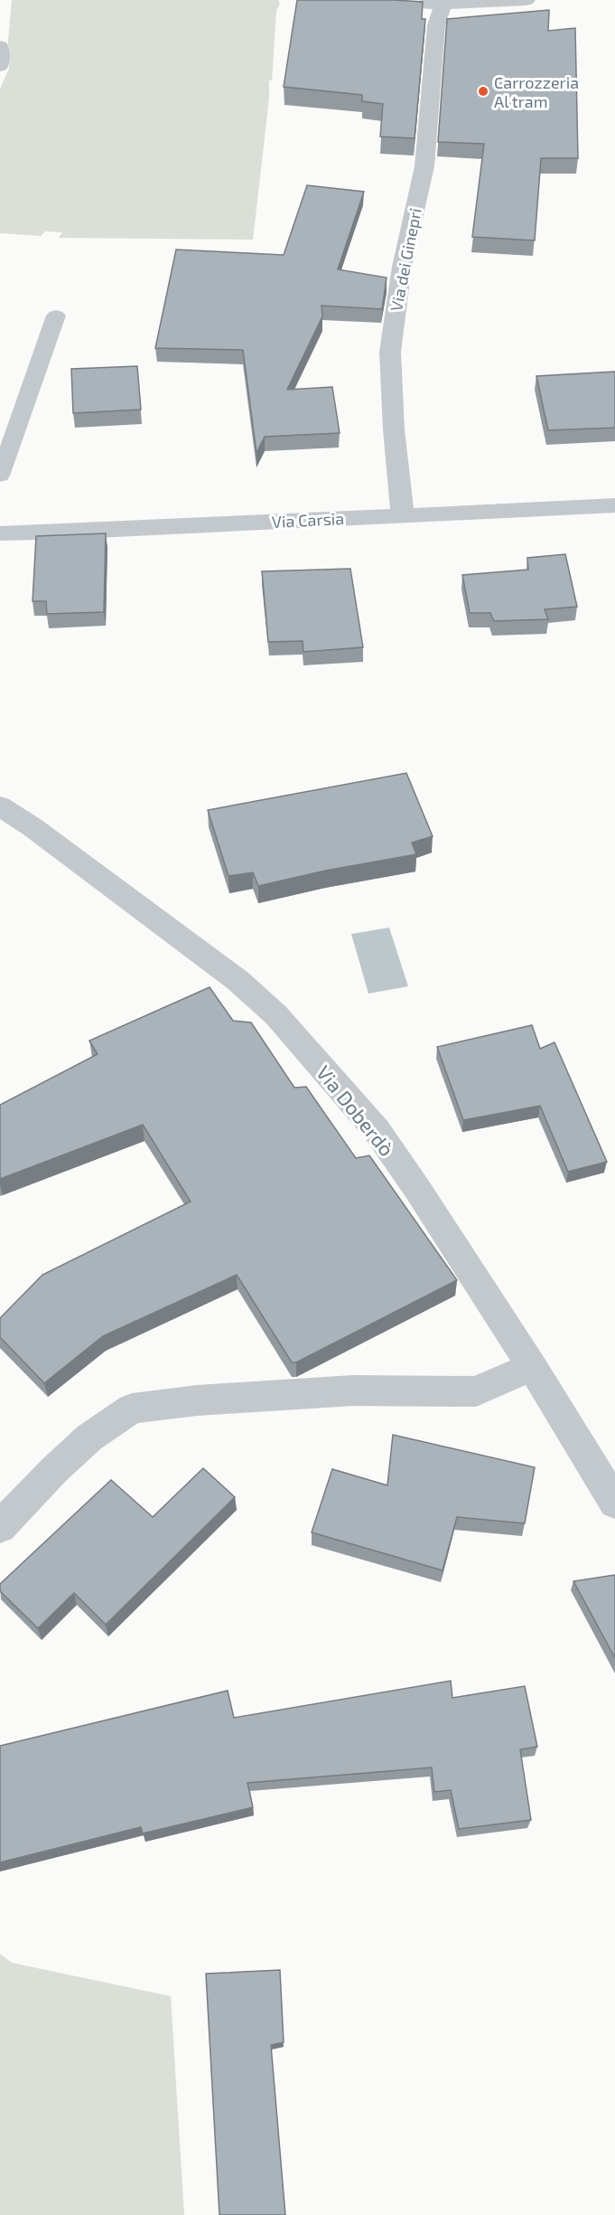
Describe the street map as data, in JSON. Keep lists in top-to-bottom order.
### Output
{
  "streets": {
    "street": ["Via dei Ginepri", "Via Carsia", "Via Doberdò"]
  },
  "crossings": [
    ["Via dei Ginepri", "Via Carsia"]
  ],
  "places": ["Carrozzeria Al tram"]
}
